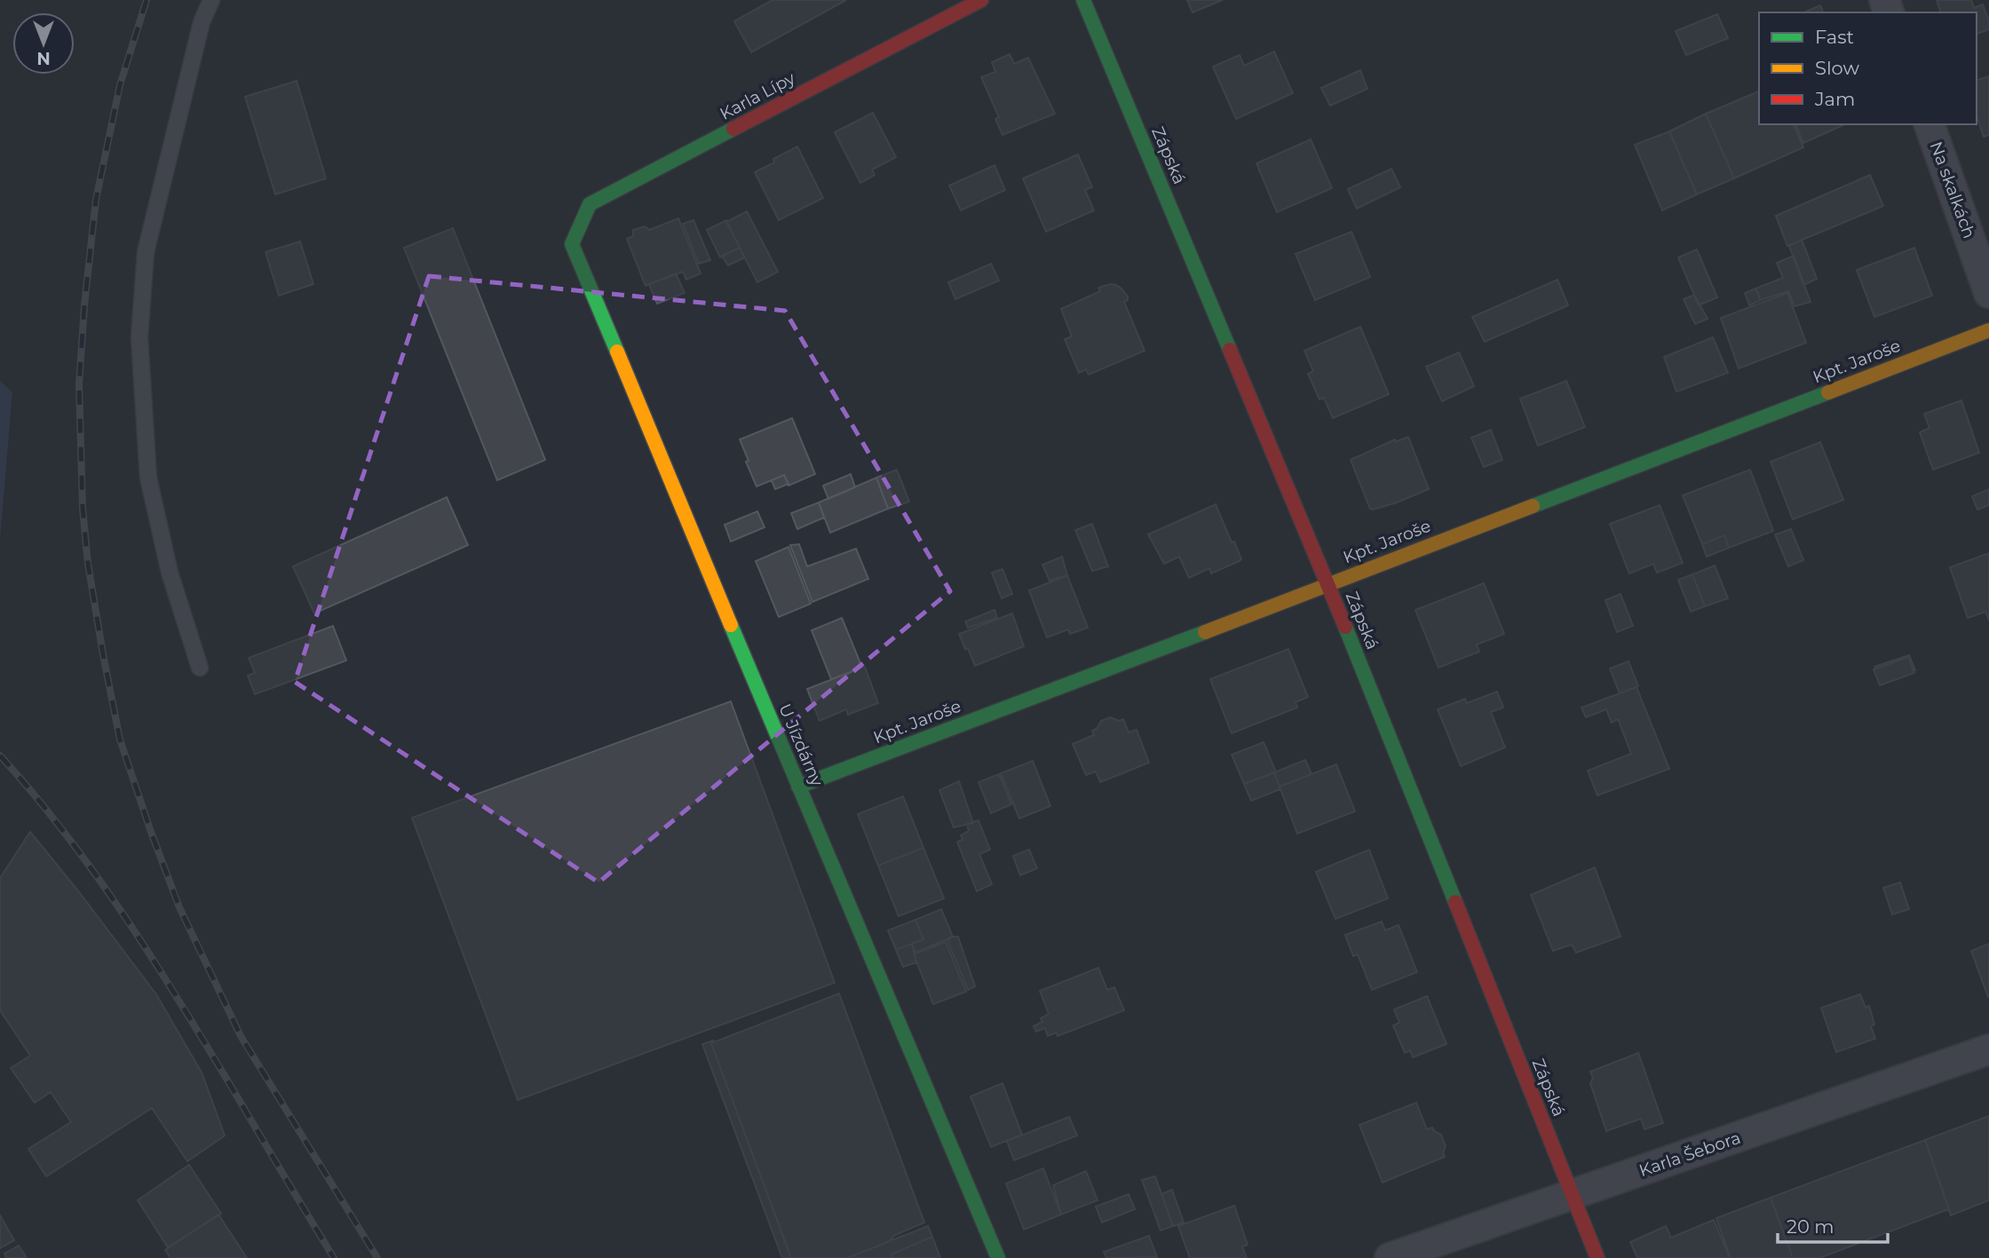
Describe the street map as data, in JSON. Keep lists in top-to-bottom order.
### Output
{
  "streets": {
    "street": [
      "Karla Lípy",
      "Zápská",
      "Na skalkách",
      "Kpt. Jaroše",
      "U Jízdárny",
      "Karla Šebora"
    ]
  },
  "crossings": [
    ["Karla Lípy", "U Jízdárny"],
    ["Zápská", "Kpt. Jaroše"],
    ["Zápská", "Karla Šebora"],
    ["Kpt. Jaroše", "U Jízdárny"]
  ],
  "legend": ["Fast", "Slow", "Jam"],
  "scale_bar": "20 m",
  "north": "bottom"
}
